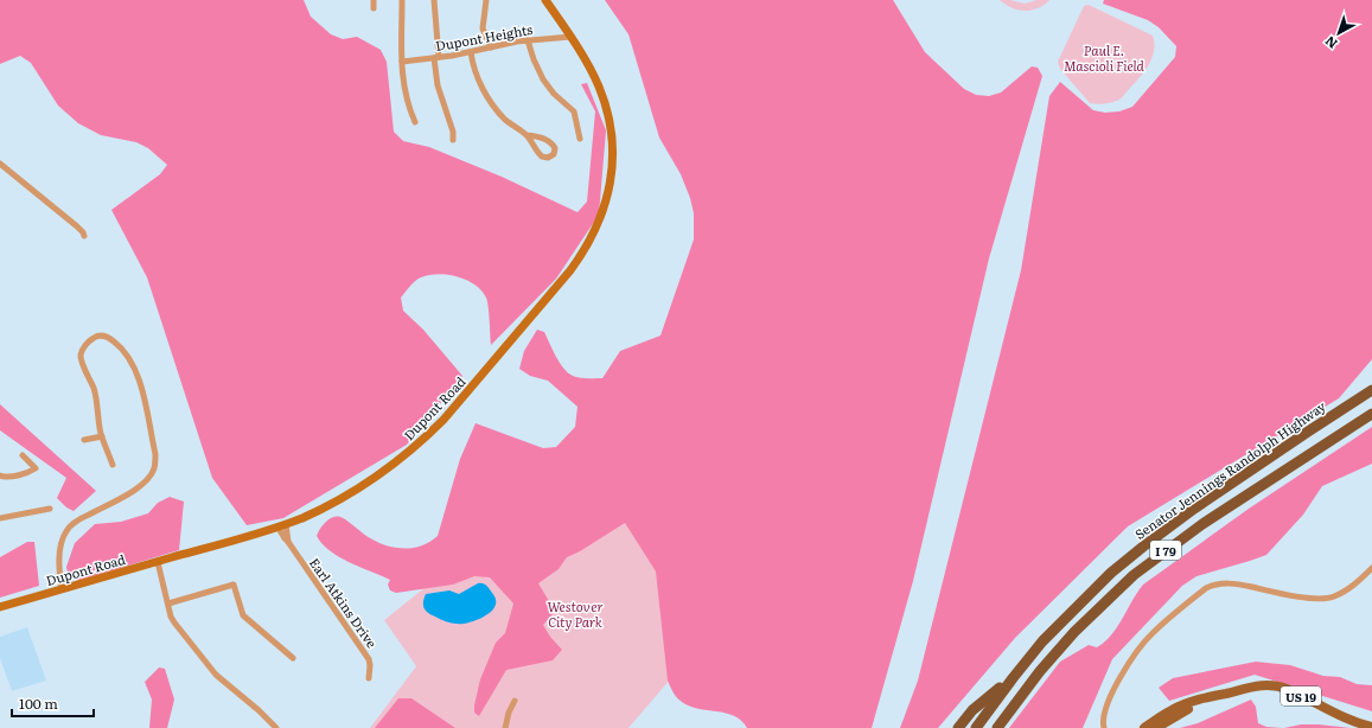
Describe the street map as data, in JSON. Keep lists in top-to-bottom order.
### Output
{
  "streets": {
    "highway": ["Senator Jennings Randolph Highway", "I 79"],
    "main road": ["US 19"],
    "street": ["Dupont Heights", "Dupont Road", "Earl Atkins Drive"]
  },
  "crossings": [
    ["Dupont Heights", "Dupont Road"],
    ["Dupont Road", "Earl Atkins Drive"]
  ],
  "parks": ["Paul E. Mascioli Field", "Westover City Park"],
  "scale_bar": "100 m",
  "north": "bottom left"
}
